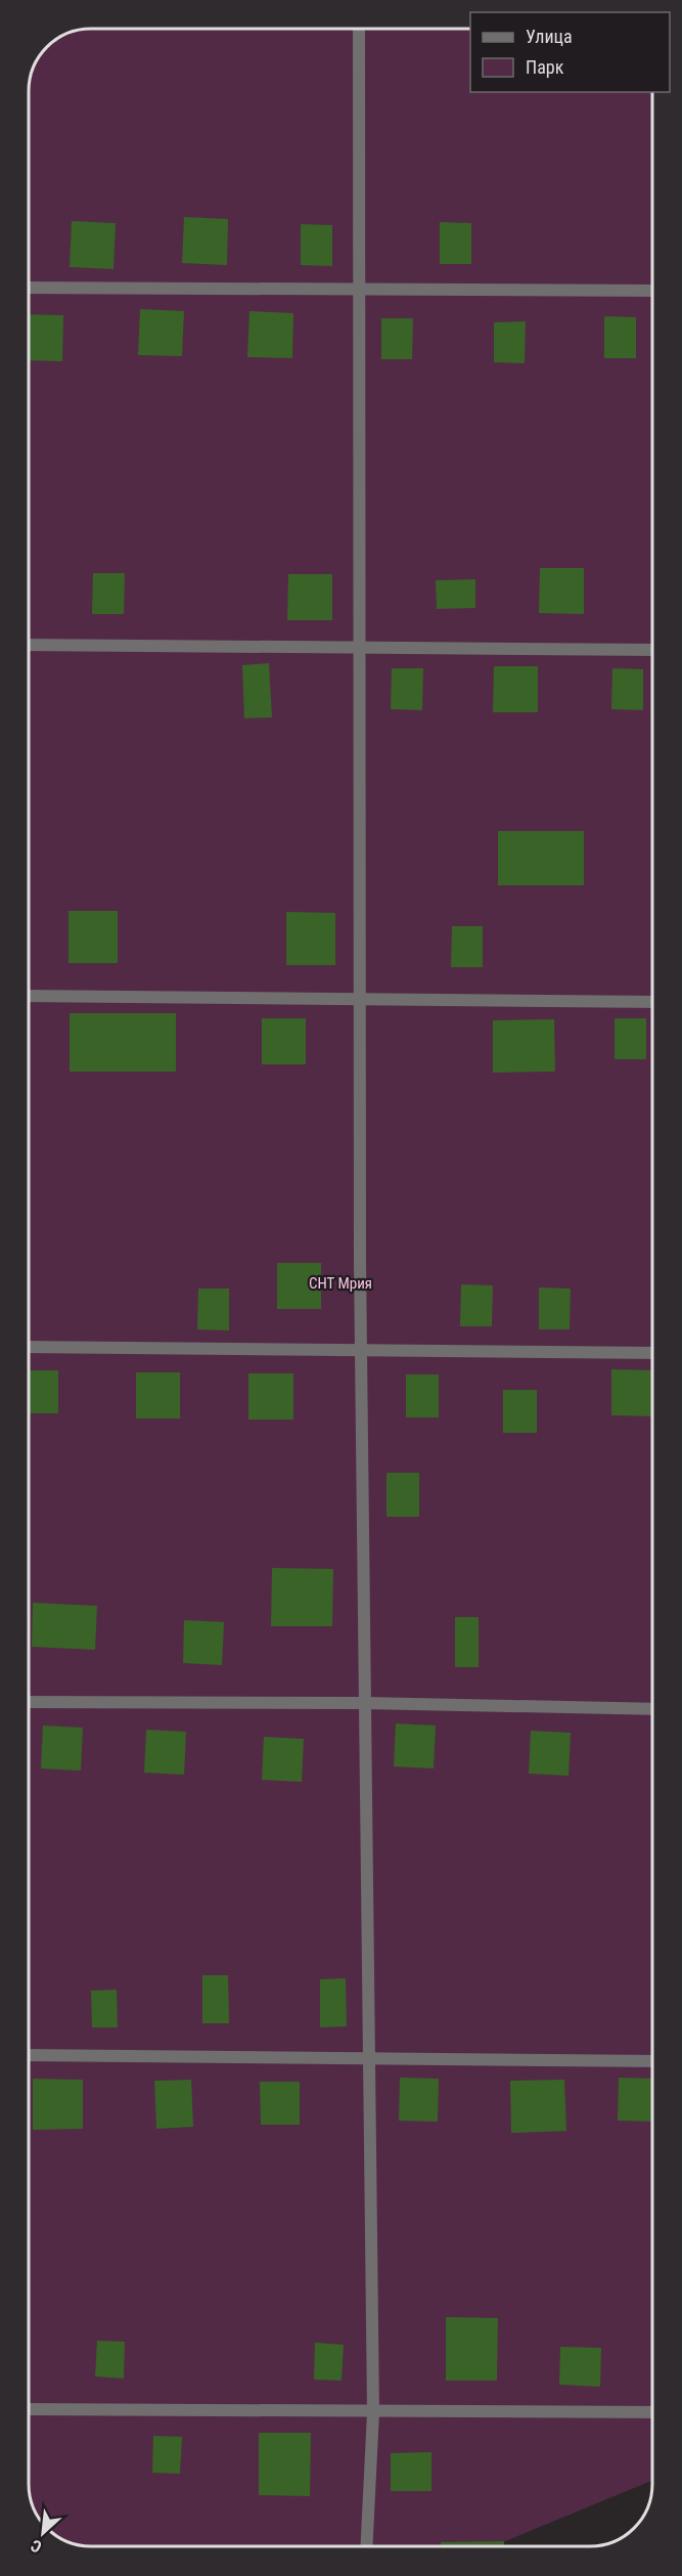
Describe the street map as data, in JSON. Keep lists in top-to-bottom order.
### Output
{
  "parks": ["СНТ Мрия"],
  "legend": ["Улица", "Парк"],
  "north": "bottom left"
}
